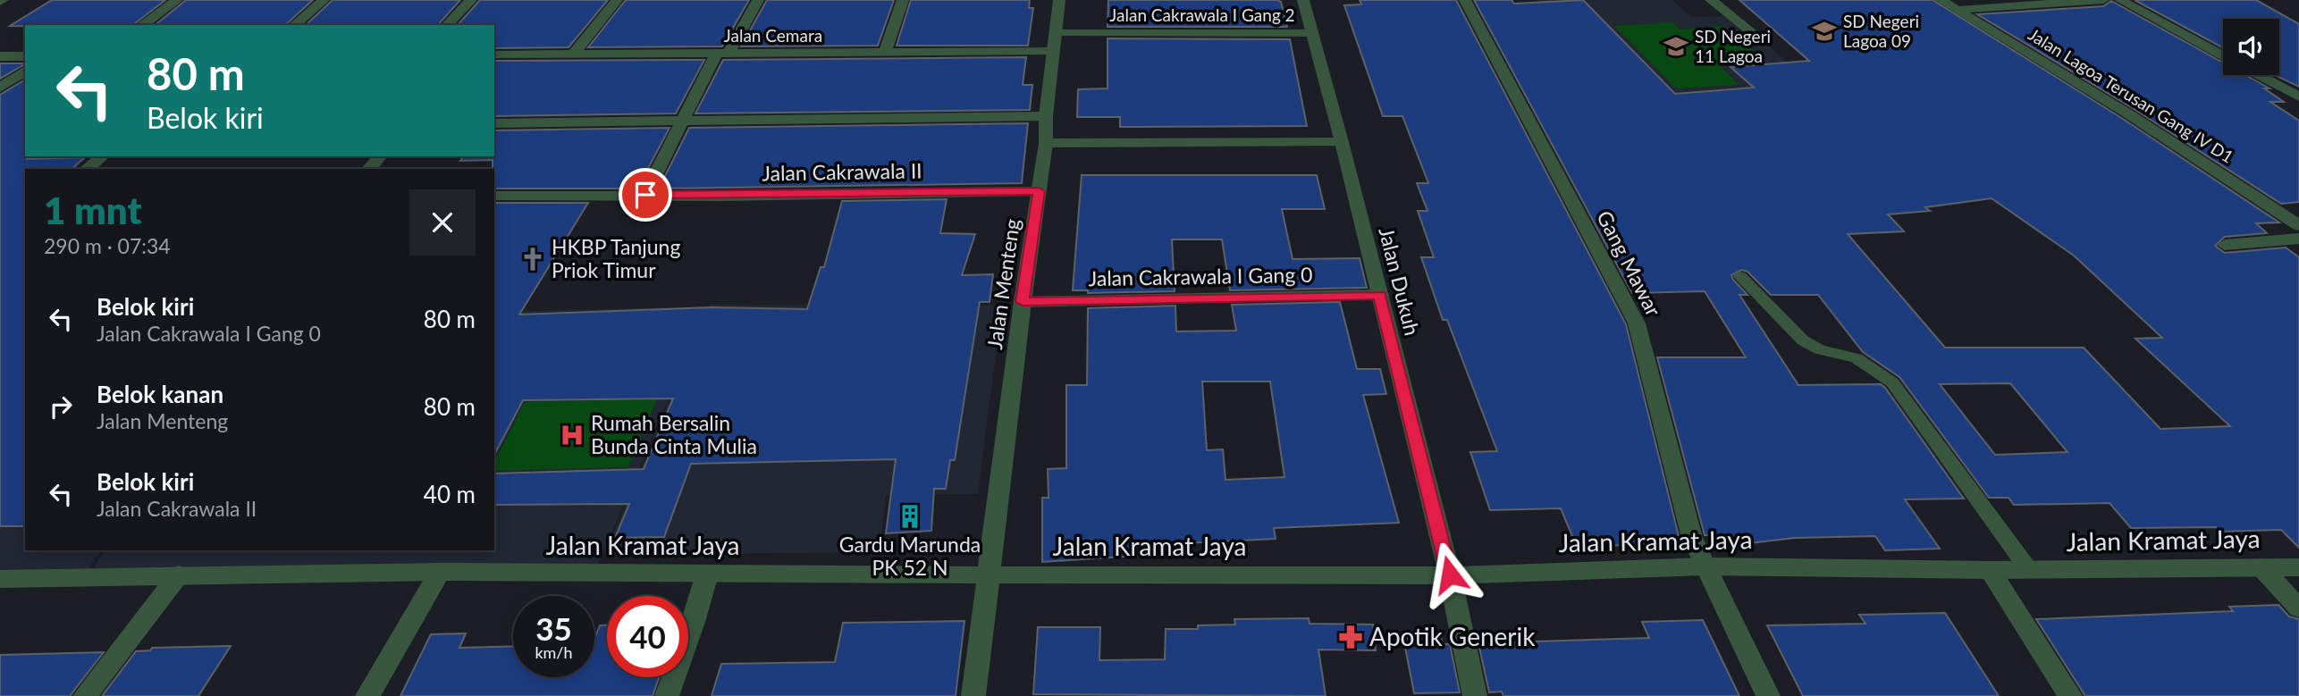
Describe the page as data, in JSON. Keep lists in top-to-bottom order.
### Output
{
  "streets": {
    "street": [
      "Jalan Cakrawala I Gang 2",
      "Jalan Cemara",
      "Jalan Lagoa Terusan Gang IV D1",
      "Jalan Cakrawala II",
      "Gang Mawar",
      "Jalan Cakrawala I Gang 0",
      "Jalan Dukuh",
      "Jalan Menteng",
      "Jalan Kramat Jaya"
    ]
  },
  "crossings": [
    ["Jalan Cakrawala I Gang 2", "Jalan Dukuh"],
    ["Jalan Cakrawala I Gang 2", "Jalan Menteng"],
    ["Jalan Cemara", "Jalan Menteng"],
    ["Jalan Cakrawala II", "Jalan Menteng"],
    ["Gang Mawar", "Jalan Kramat Jaya"],
    ["Jalan Cakrawala I Gang 0", "Jalan Dukuh"],
    ["Jalan Cakrawala I Gang 0", "Jalan Menteng"],
    ["Jalan Dukuh", "Jalan Kramat Jaya"],
    ["Jalan Menteng", "Jalan Kramat Jaya"]
  ],
  "places": {
    "school or university": ["SD Negeri Lagoa 09", "SD Negeri 11 Lagoa"],
    "church": ["HKBP Tanjung Priok Timur"],
    "hospital": ["Rumah Bersalin Bunda Cinta Mulia"],
    "building": ["Gardu Marunda PK 52 N"],
    "pharmacy": ["Apotik Generik"]
  },
  "page": {
    "turn": ["80 m", "Belok kiri"],
    "heading": ["1 mnt", "290 m · 07:34"],
    "list": [
      {
        "name": "Belok kiri",
        "note": "Jalan Cakrawala I Gang 0",
        "value": "80 m"
      },
      {
        "name": "Belok kanan",
        "note": "Jalan Menteng",
        "value": "80 m"
      },
      {
        "name": "Belok kiri",
        "note": "Jalan Cakrawala II",
        "value": "40 m"
      }
    ],
    "speed": "35 km/h",
    "limit": "40"
  }
}
